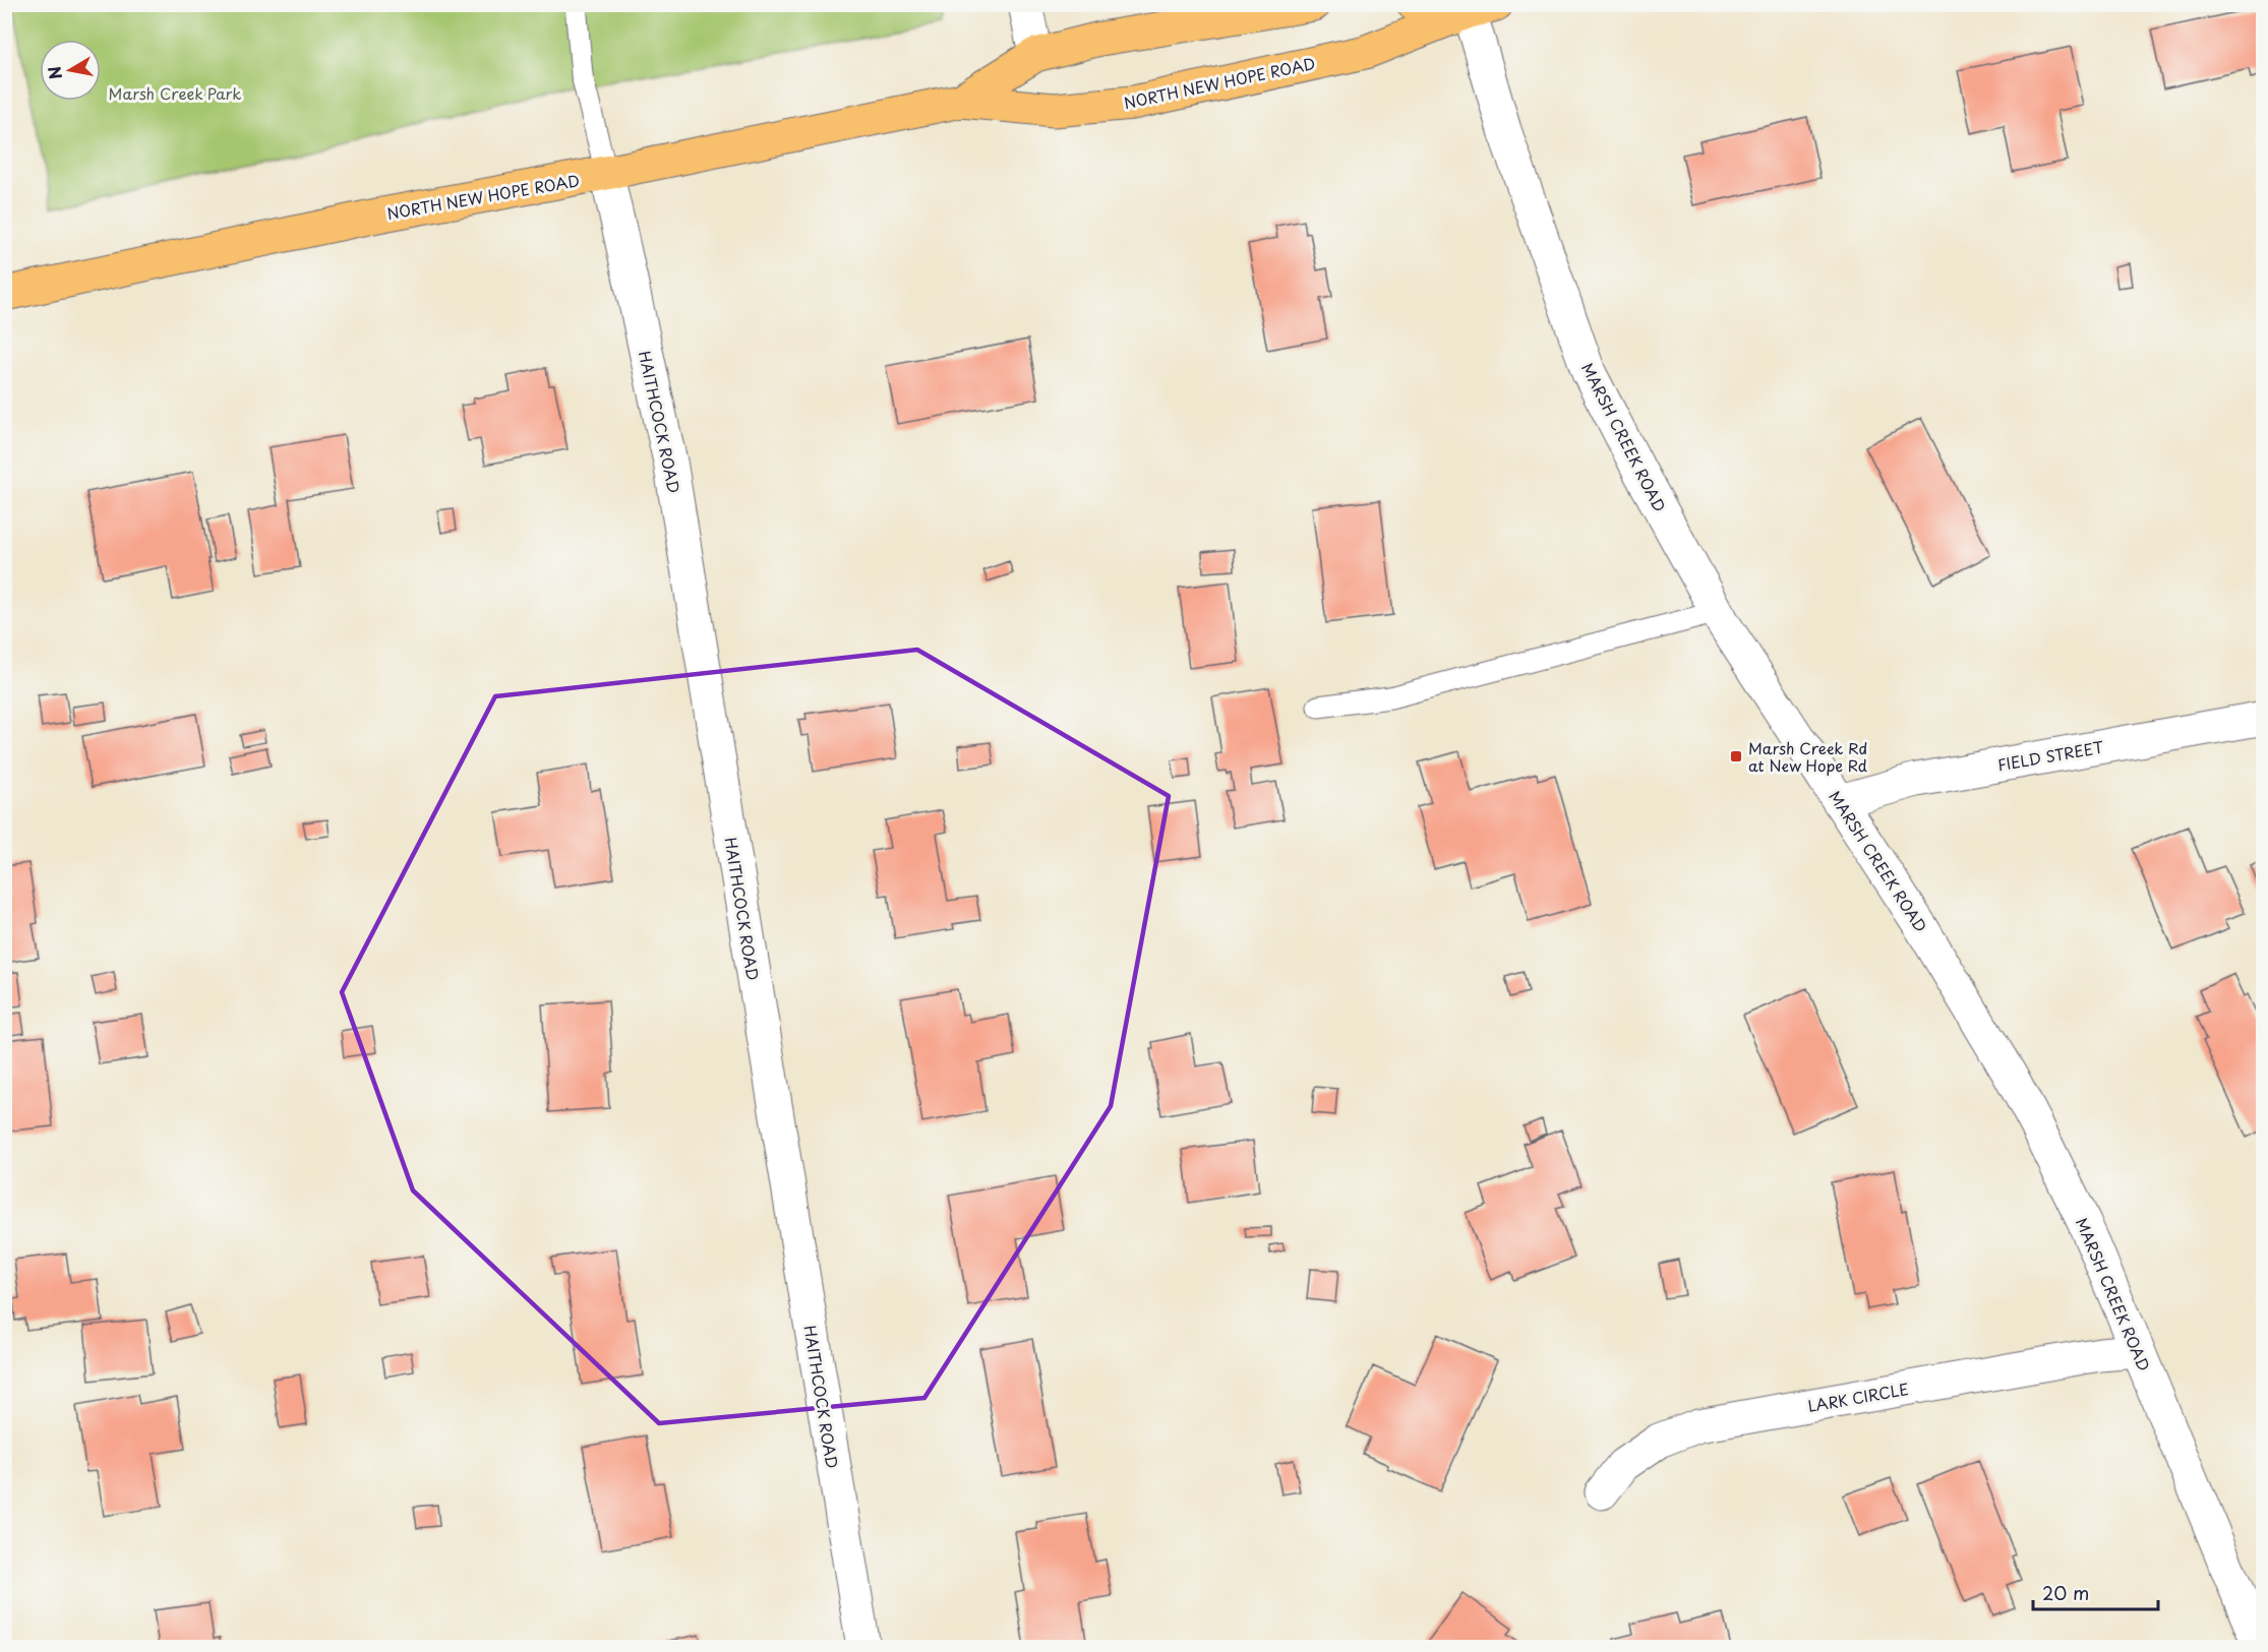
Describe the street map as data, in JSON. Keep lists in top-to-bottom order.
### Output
{
  "streets": {
    "main road": ["NORTH NEW HOPE ROAD"],
    "street": [
      "HAITHCOCK ROAD",
      "MARSH CREEK ROAD",
      "FIELD STREET",
      "LARK CIRCLE"
    ]
  },
  "crossings": [
    ["NORTH NEW HOPE ROAD", "HAITHCOCK ROAD"],
    ["NORTH NEW HOPE ROAD", "MARSH CREEK ROAD"],
    ["MARSH CREEK ROAD", "FIELD STREET"],
    ["MARSH CREEK ROAD", "LARK CIRCLE"]
  ],
  "parks": ["Marsh Creek Park"],
  "places": {
    "transit": ["Marsh Creek Rd at New Hope Rd"]
  },
  "scale_bar": "20 m",
  "north": "left"
}
